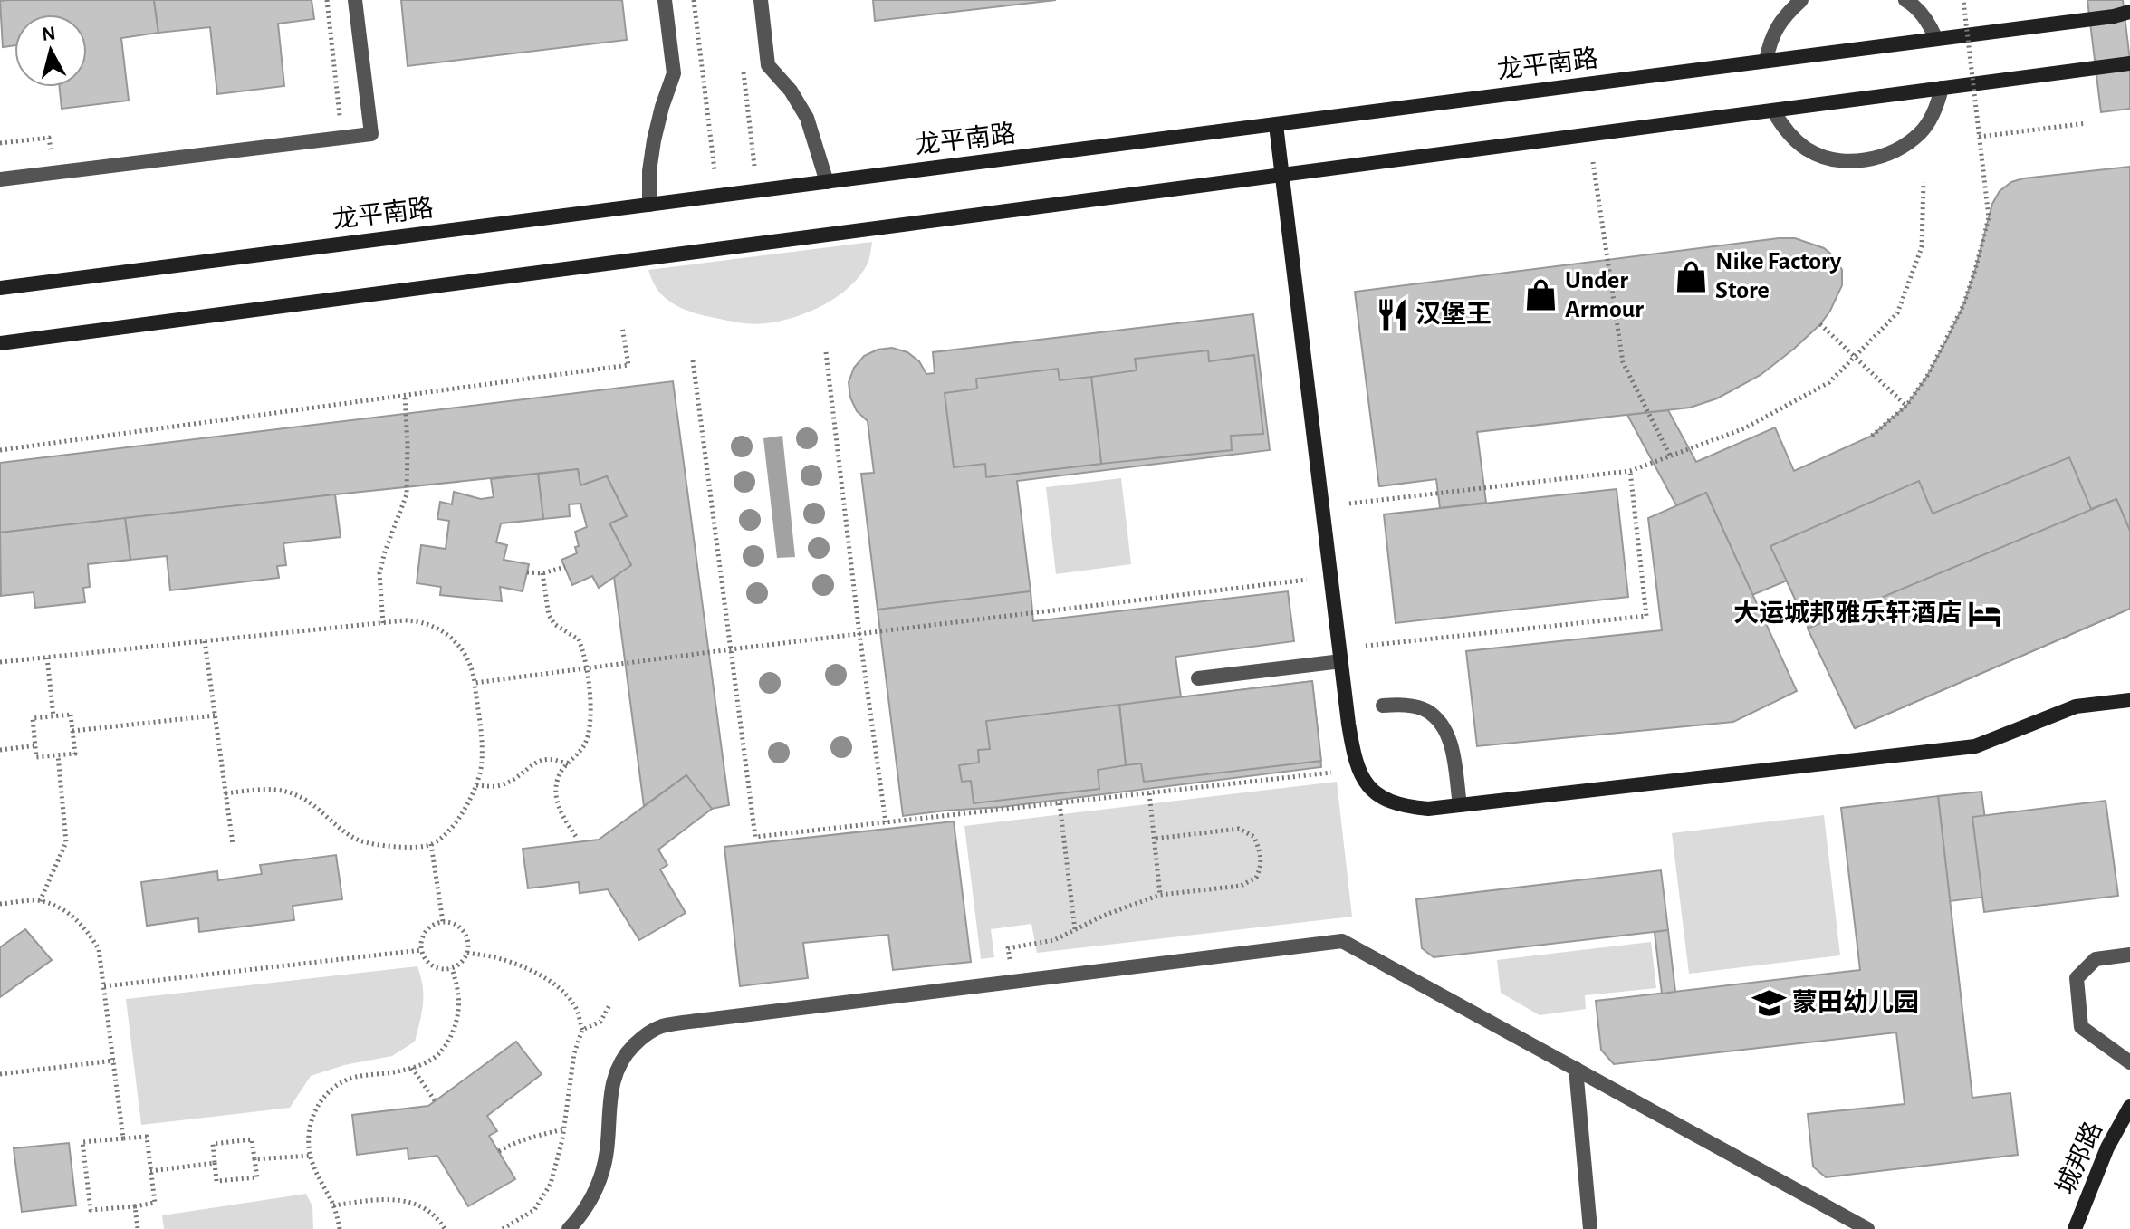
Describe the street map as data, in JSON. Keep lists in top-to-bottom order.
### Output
{
  "streets": {
    "main road": ["龙平南路", "城邦路"]
  },
  "places": {
    "shop": ["Nike Factory Store", "Under Armour"],
    "restaurant": ["汉堡王"],
    "hotel": ["大运城邦雅乐轩酒店"],
    "school or university": ["蒙田幼儿园"]
  },
  "north": "top"
}
